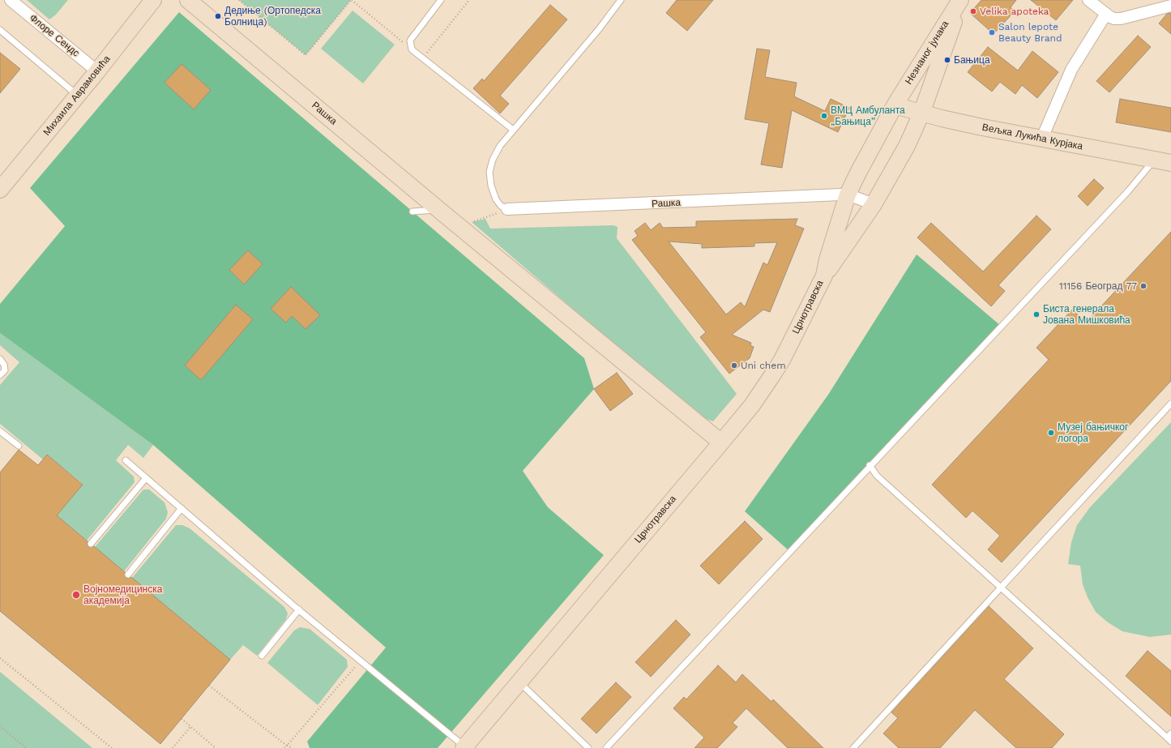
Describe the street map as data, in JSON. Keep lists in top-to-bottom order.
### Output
{
  "streets": {
    "street": [
      "Флоре Сендс",
      "Незнаног јунака",
      "Михаила Аврамовића",
      "Рашка",
      "Вељка Лукића Курјака",
      "Црнотравска"
    ]
  },
  "crossings": [
    ["Флоре Сендс", "Михаила Аврамовића"],
    ["Незнаног јунака", "Вељка Лукића Курјака"],
    ["Незнаног јунака", "Црнотравска"],
    ["Рашка", "Црнотравска"],
    ["Вељка Лукића Курјака", "Црнотравска"]
  ],
  "places": [
    "Velika apoteka",
    "Дедиње (Ортопедска Болница)",
    "Salon lepote Beauty Brand",
    "Бањица",
    "ВМЦ Амбуланта „Бањица”",
    "11156 Београд 77",
    "Биста генерала Јована Мишковића",
    "Uni chem",
    "Музеј бањичког логора",
    "Војномедицинска академија"
  ]
}
